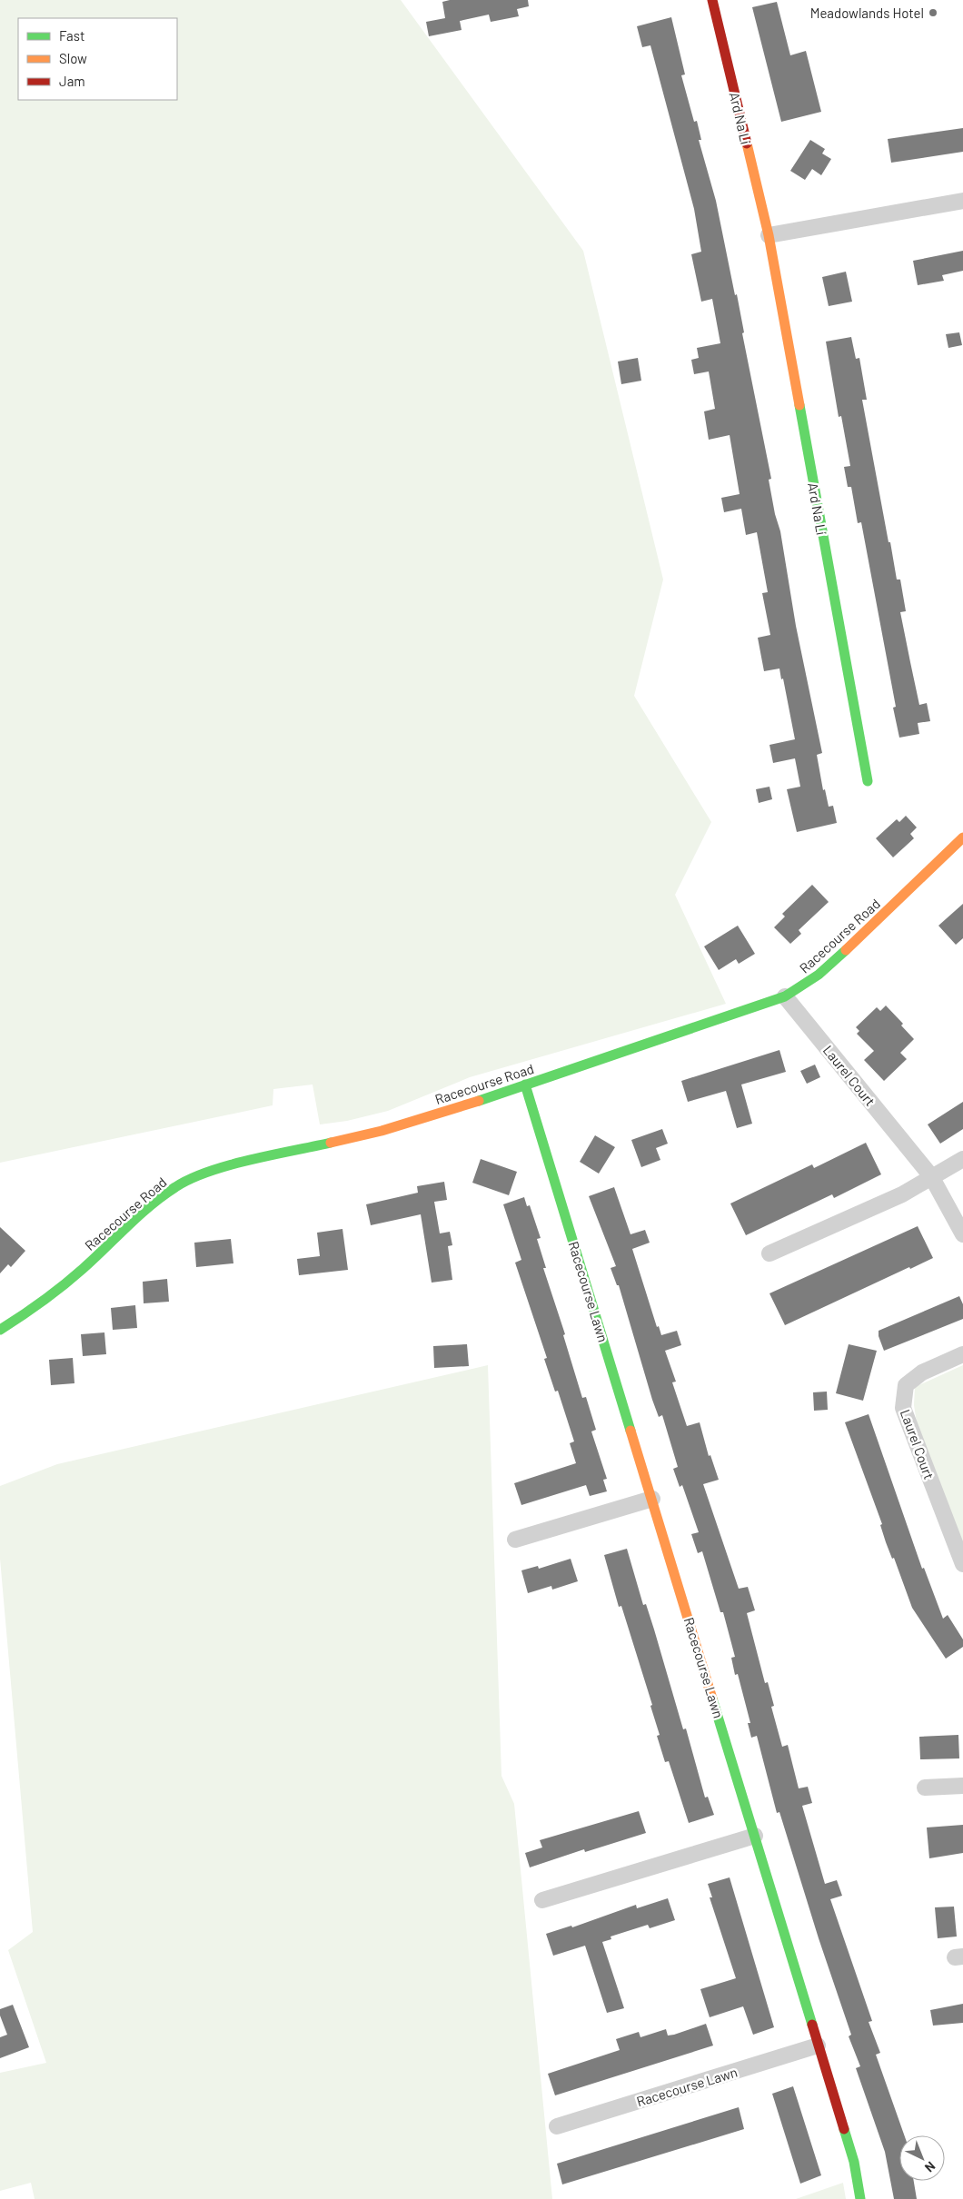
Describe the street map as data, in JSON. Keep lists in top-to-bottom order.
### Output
{
  "streets": {
    "street": [
      "Ard Na Lí",
      "Racecourse Road",
      "Laurel Court",
      "Racecourse Lawn"
    ]
  },
  "crossings": [
    ["Racecourse Road", "Laurel Court"],
    ["Racecourse Road", "Racecourse Lawn"]
  ],
  "places": ["Meadowlands Hotel"],
  "legend": ["Fast", "Slow", "Jam"],
  "north": "bottom right"
}
